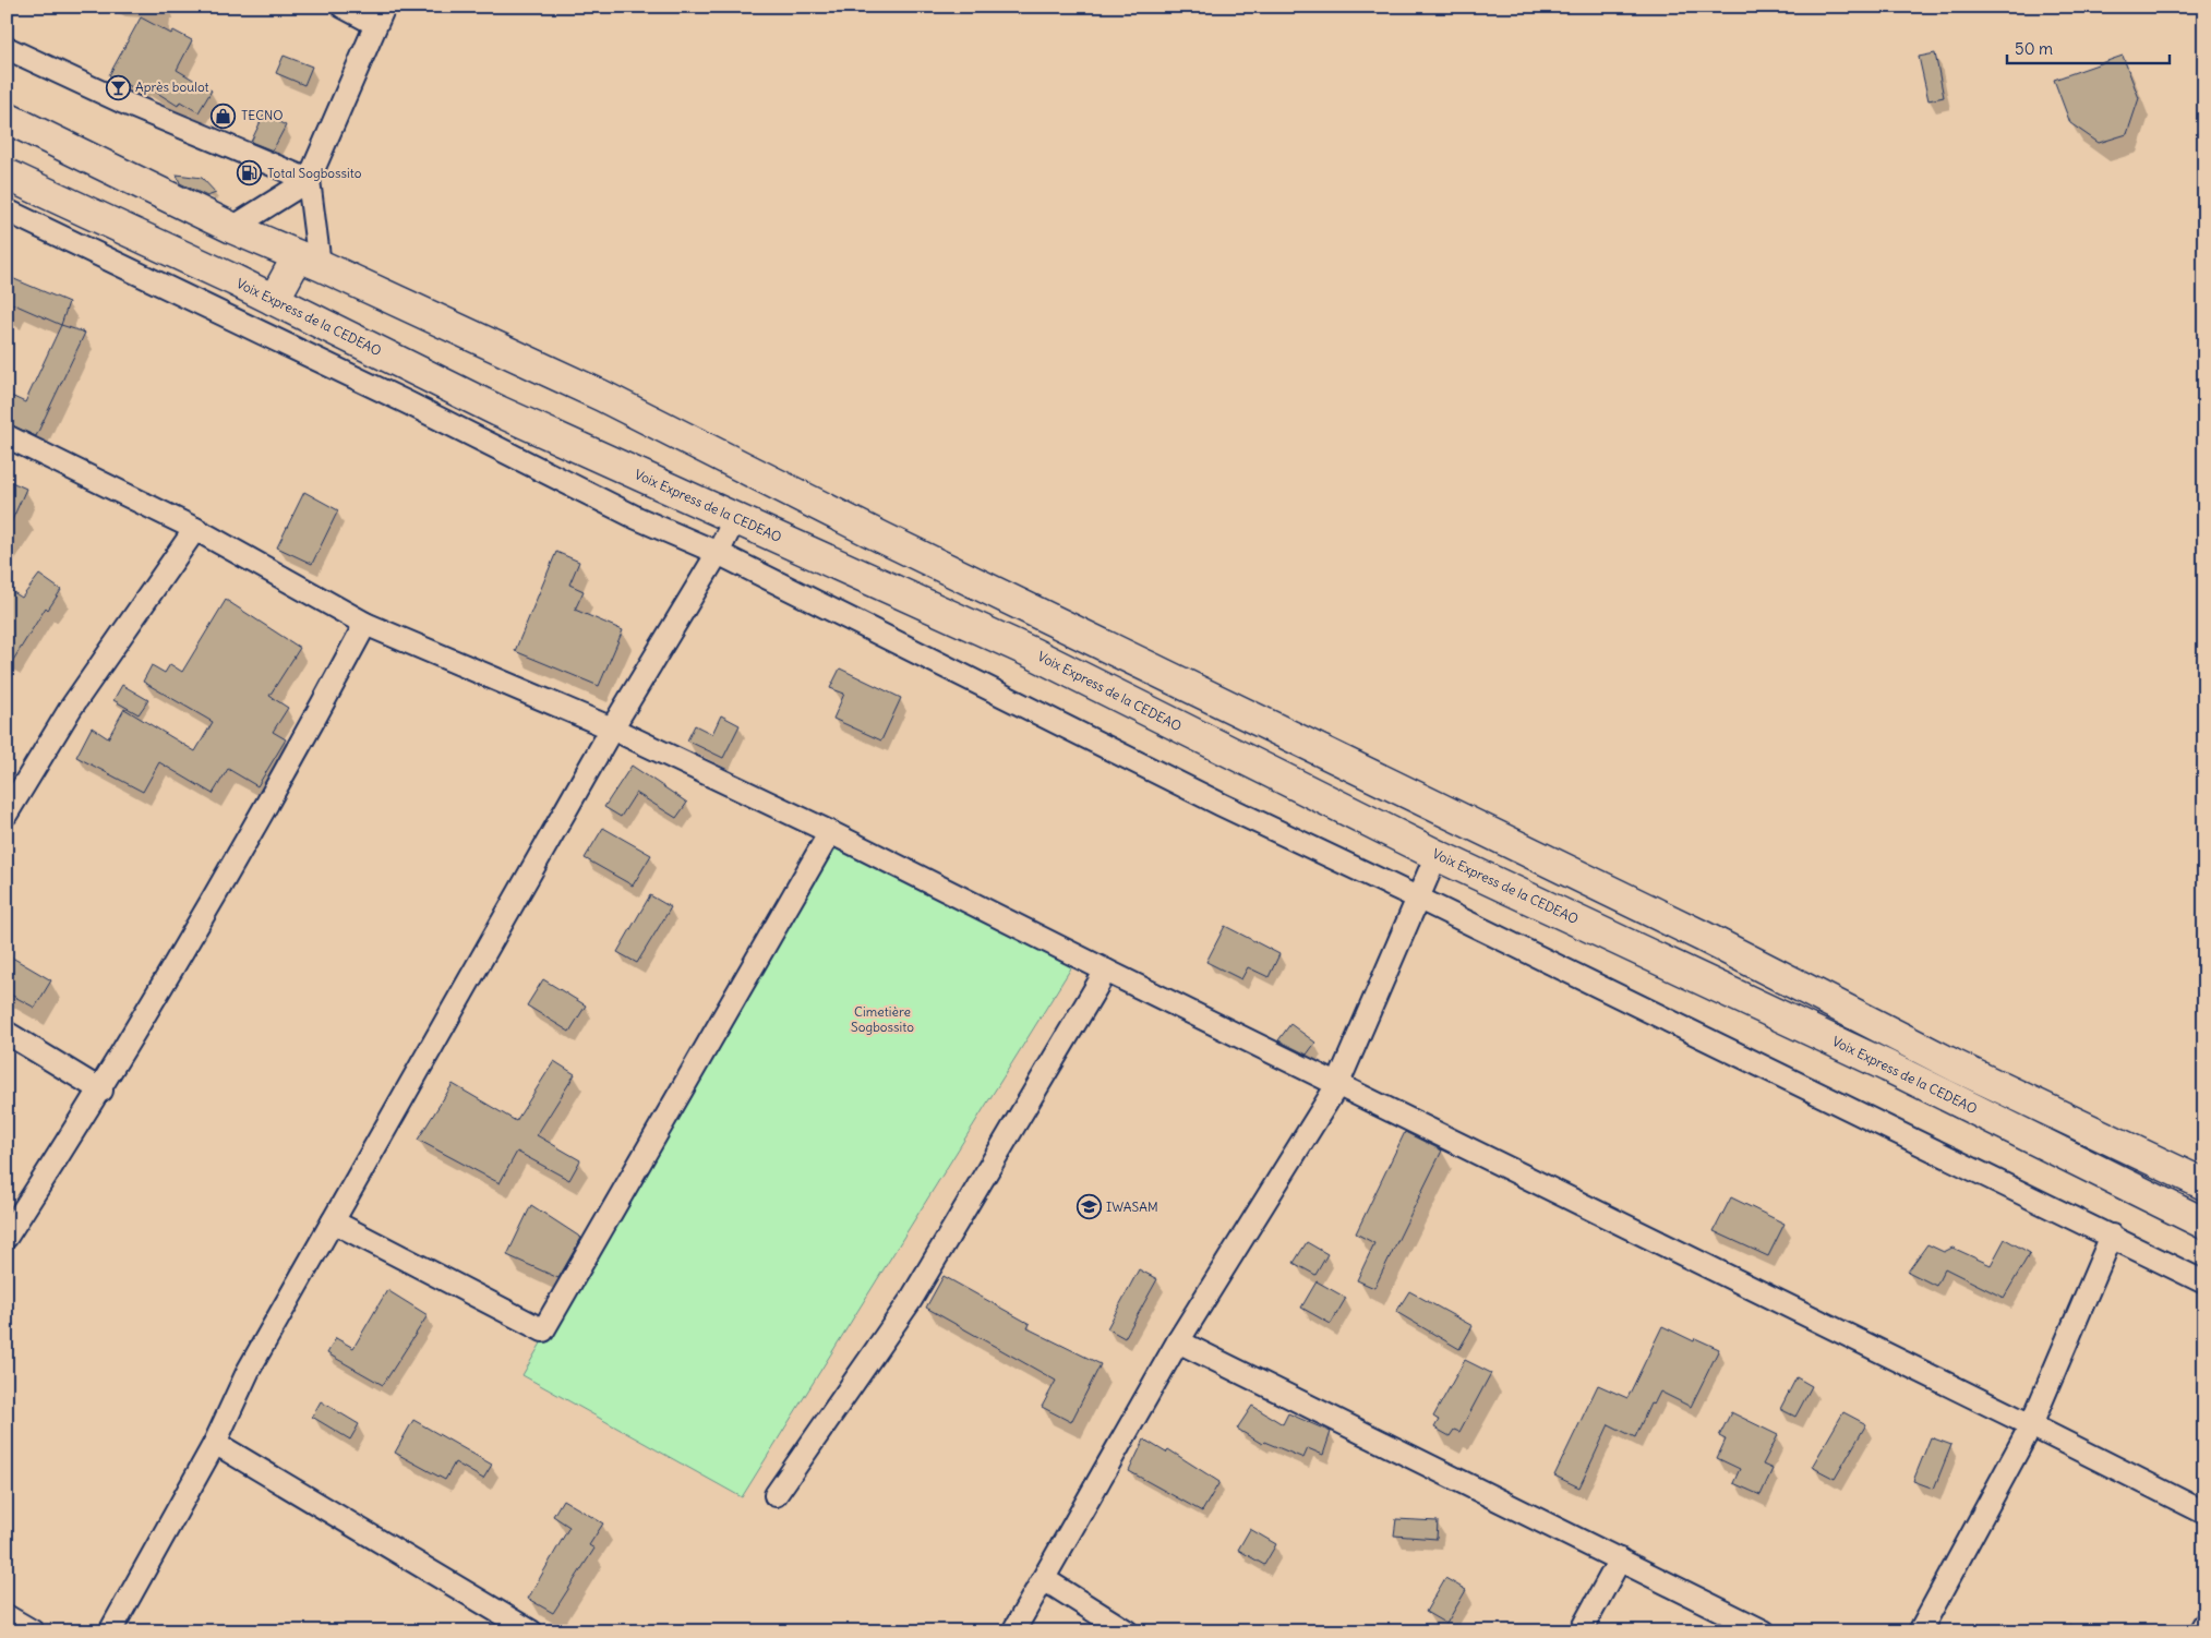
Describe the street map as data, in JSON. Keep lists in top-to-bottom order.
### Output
{
  "streets": {
    "main road": ["Voix Express de la CEDEAO"]
  },
  "parks": ["Cimetière Sogbossito"],
  "places": {
    "bar": ["Après boulot"],
    "shop": ["TECNO"],
    "fuel station": ["Total Sogbossito"],
    "school or university": ["IWASAM"]
  },
  "scale_bar": "50 m"
}
